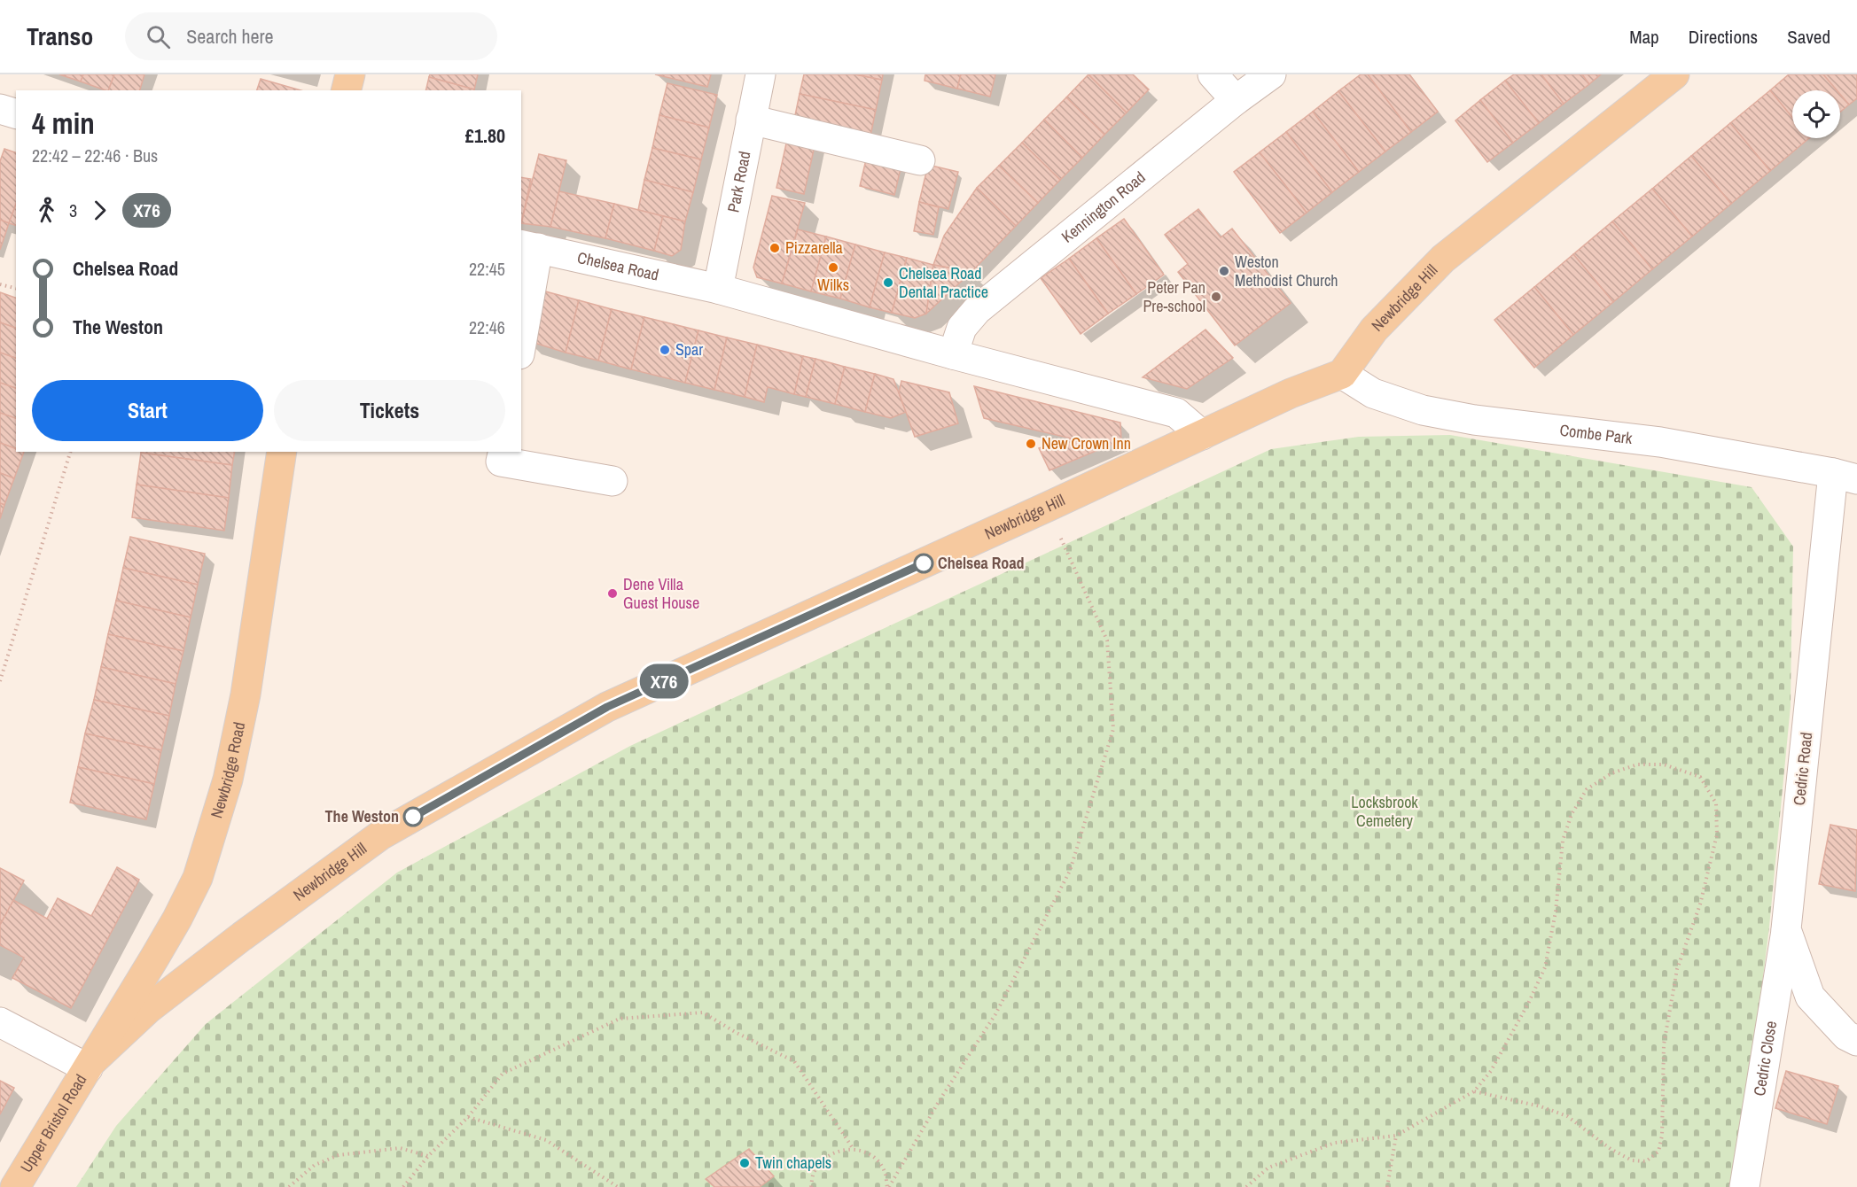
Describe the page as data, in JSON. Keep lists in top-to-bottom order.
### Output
{
  "streets": {
    "main road": ["Newbridge Hill", "Newbridge Road", "Upper Bristol Road"],
    "street": [
      "Park Road",
      "Kennington Road",
      "Chelsea Road",
      "Combe Park",
      "Cedric Road",
      "Cedric Close"
    ]
  },
  "crossings": [
    ["Park Road", "Chelsea Road"],
    ["Kennington Road", "Chelsea Road"],
    ["Chelsea Road", "Newbridge Hill"],
    ["Newbridge Hill", "Combe Park"],
    ["Newbridge Hill", "Newbridge Road"],
    ["Newbridge Hill", "Upper Bristol Road"],
    ["Combe Park", "Cedric Road"],
    ["Newbridge Road", "Upper Bristol Road"],
    ["Cedric Road", "Cedric Close"]
  ],
  "parks": ["Locksbrook Cemetery"],
  "places": [
    "Pizzarella",
    "Wilks",
    "Weston Methodist Church",
    "Chelsea Road Dental Practice",
    "Peter Pan Pre-school",
    "Spar",
    "New Crown Inn",
    "Chelsea Road",
    "Dene Villa Guest House",
    "The Weston",
    "Twin chapels"
  ],
  "lines": ["bus line X76"],
  "page": {
    "header": "Transo",
    "search": "Search here",
    "nav": ["Map", "Directions", "Saved"],
    "on_map": "X76",
    "heading": ["4 min", "22:42 – 22:46 · Bus", "£1.80"],
    "legs": ["3", "X76"],
    "list": [
      {
        "name": "Chelsea Road",
        "value": "22:45"
      },
      {
        "name": "The Weston",
        "value": "22:46"
      }
    ],
    "buttons": ["Start", "Tickets"]
  }
}
